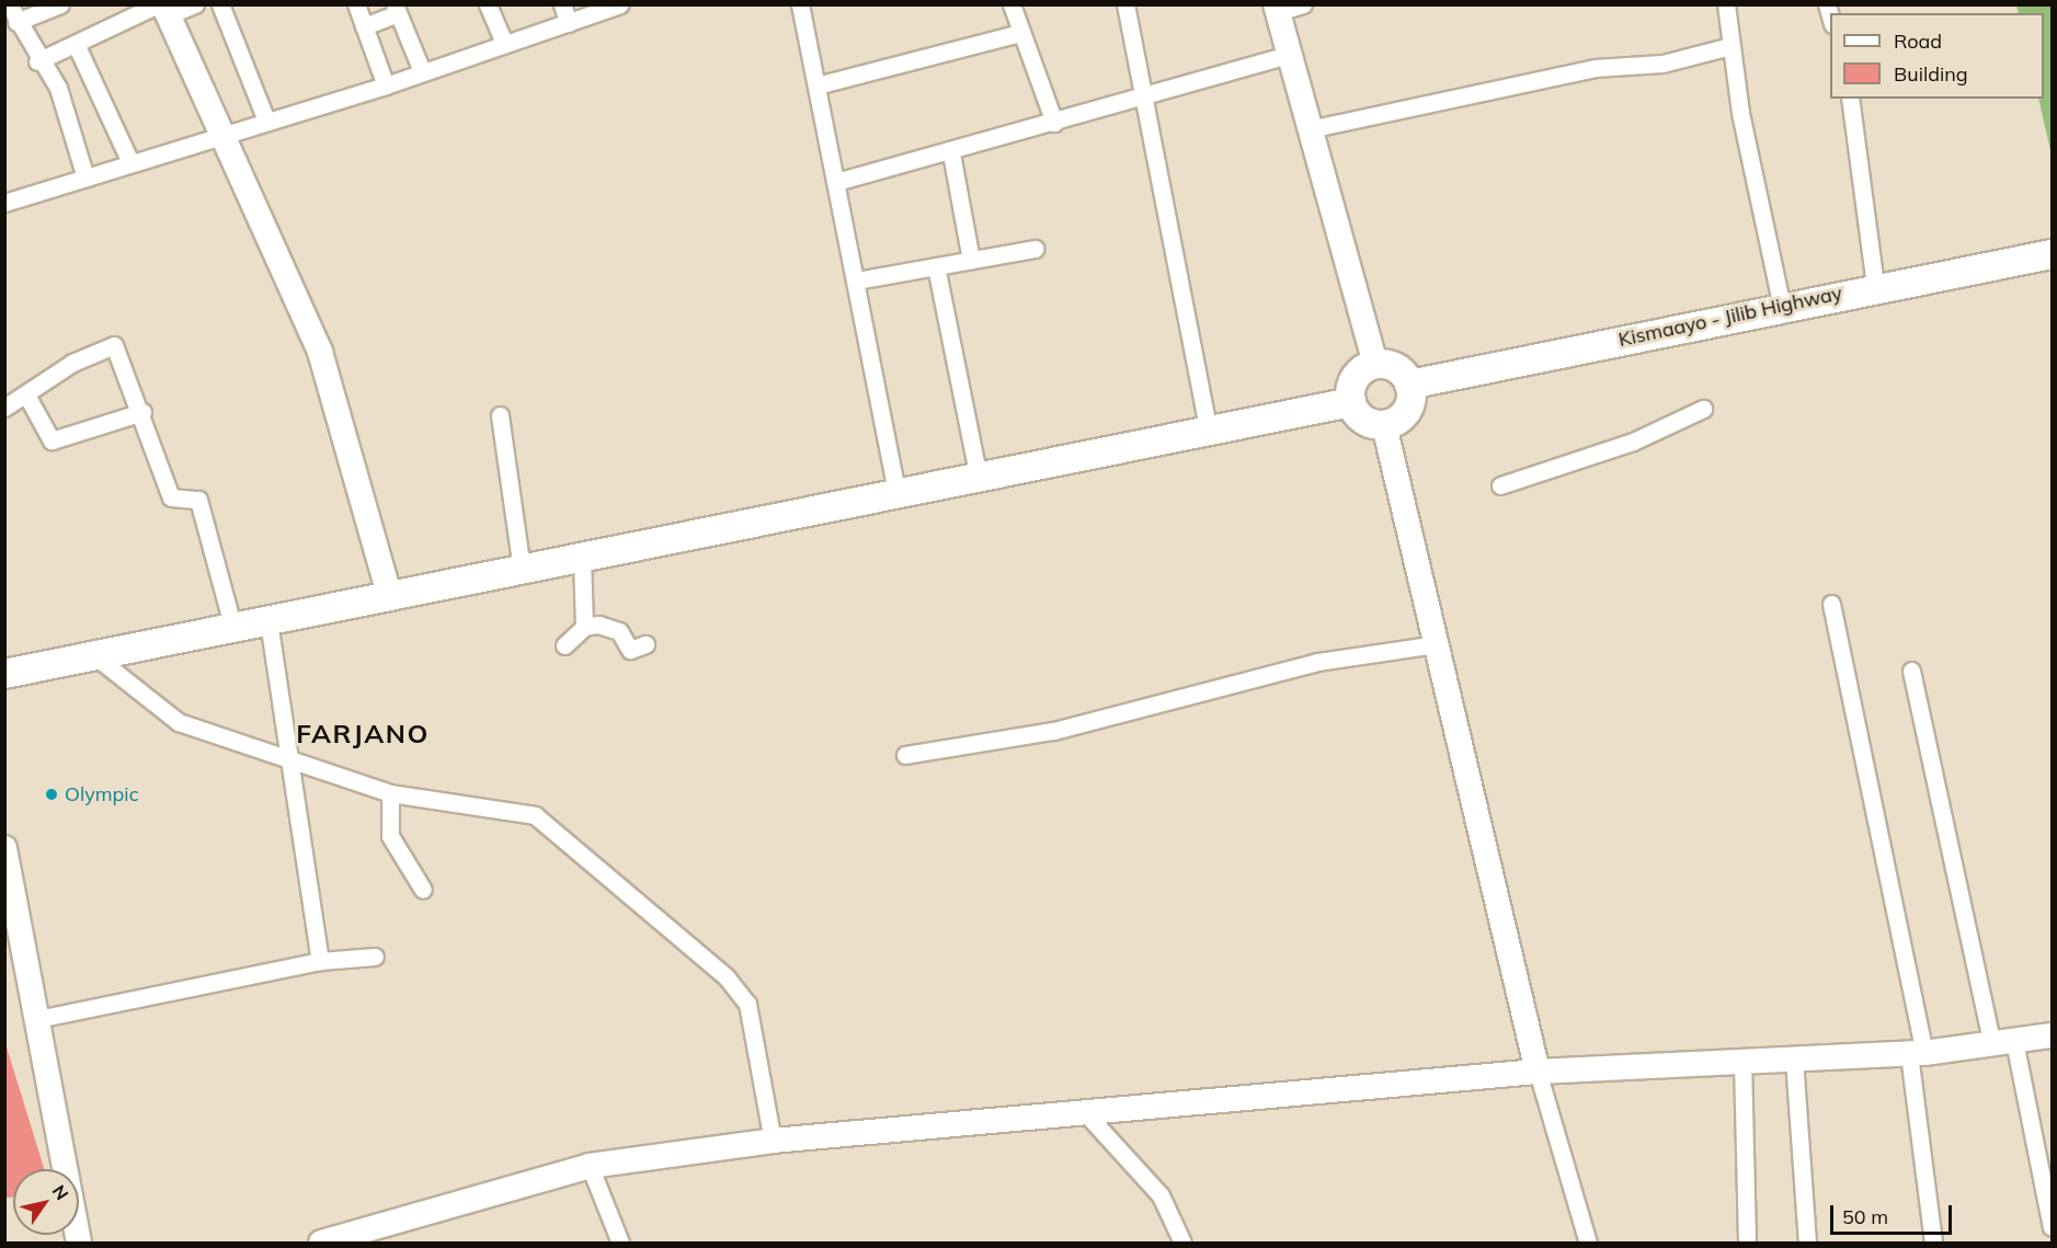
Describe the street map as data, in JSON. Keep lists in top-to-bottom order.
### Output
{
  "streets": {
    "main road": ["Kismaayo - Jilib Highway"]
  },
  "districts": ["FARJANO"],
  "places": ["Olympic"],
  "legend": ["Road", "Building"],
  "scale_bar": "50 m",
  "north": "top right"
}
